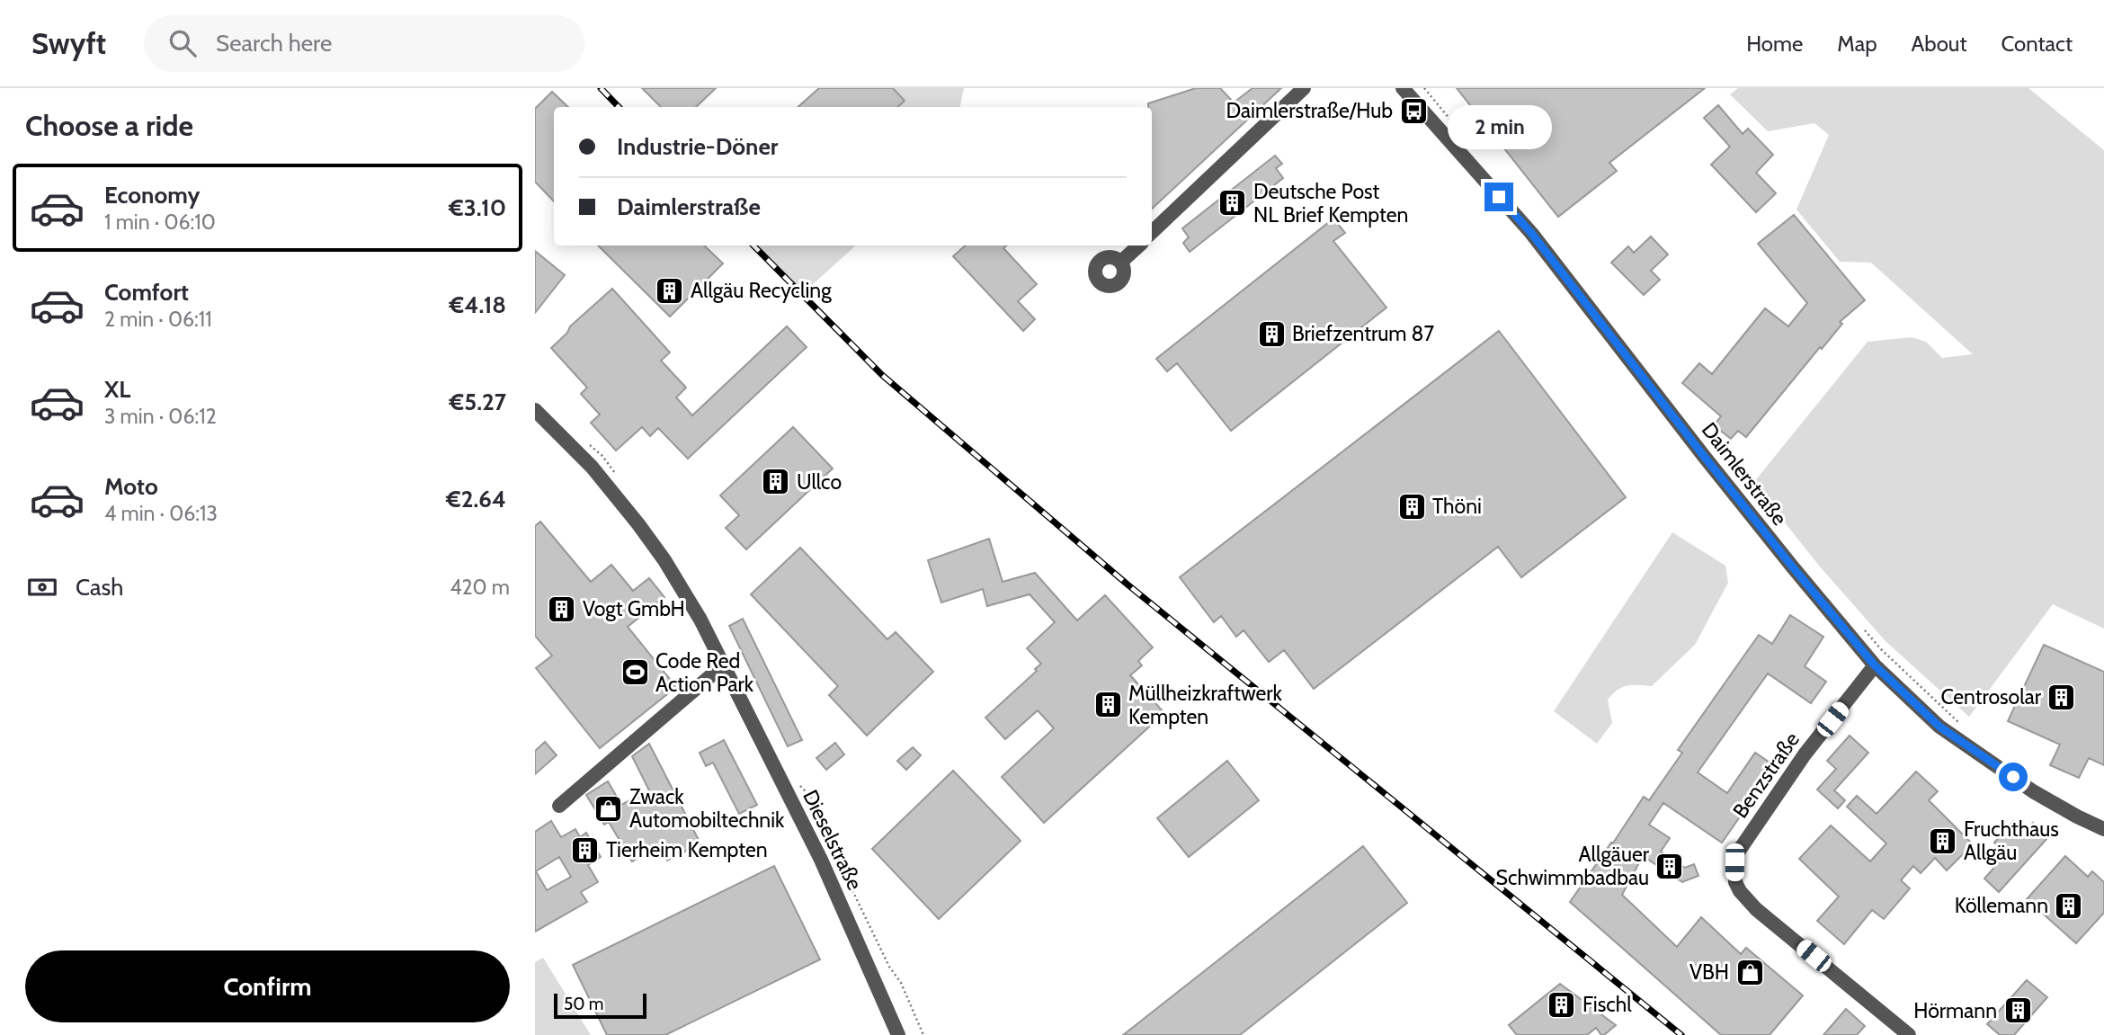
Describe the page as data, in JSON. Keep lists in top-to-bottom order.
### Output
{
  "streets": {
    "street": ["Daimlerstraße", "Benzstraße", "Dieselstraße"]
  },
  "crossings": [
    ["Daimlerstraße", "Benzstraße"]
  ],
  "places": {
    "bus stop": ["Daimlerstraße/Hub"],
    "building": [
      "Deutsche Post NL Brief Kempten",
      "Allgäu Recycling",
      "Briefzentrum 87",
      "Ullco",
      "Thöni",
      "Vogt GmbH",
      "Centrosolar",
      "Müllheizkraftwerk Kempten",
      "Fruchthaus Allgäu",
      "Tierheim Kempten",
      "Allgäuer Schwimmbadbau",
      "Köllemann",
      "Fischl",
      "Hörmann"
    ],
    "sports": ["Code Red Action Park"],
    "shop": ["Zwack Automobiltechnik", "VBH"]
  },
  "scale_bar": "50 m",
  "page": {
    "header": "Swyft",
    "search": "Search here",
    "nav": [
      "Home",
      "Map",
      "About",
      "Contact"
    ],
    "heading": "Choose a ride",
    "bubble": "2 min",
    "banner": ["Industrie-Döner", "Daimlerstraße"],
    "list": [
      {
        "name": "Economy",
        "note": "1 min · 06:10",
        "value": "€3.10"
      },
      {
        "name": "Comfort",
        "note": "2 min · 06:11",
        "value": "€4.18"
      },
      {
        "name": "XL",
        "note": "3 min · 06:12",
        "value": "€5.27"
      },
      {
        "name": "Moto",
        "note": "4 min · 06:13",
        "value": "€2.64"
      }
    ],
    "pay": ["Cash", "420 m"],
    "buttons": "Confirm",
    "scale": "50 m"
  }
}
